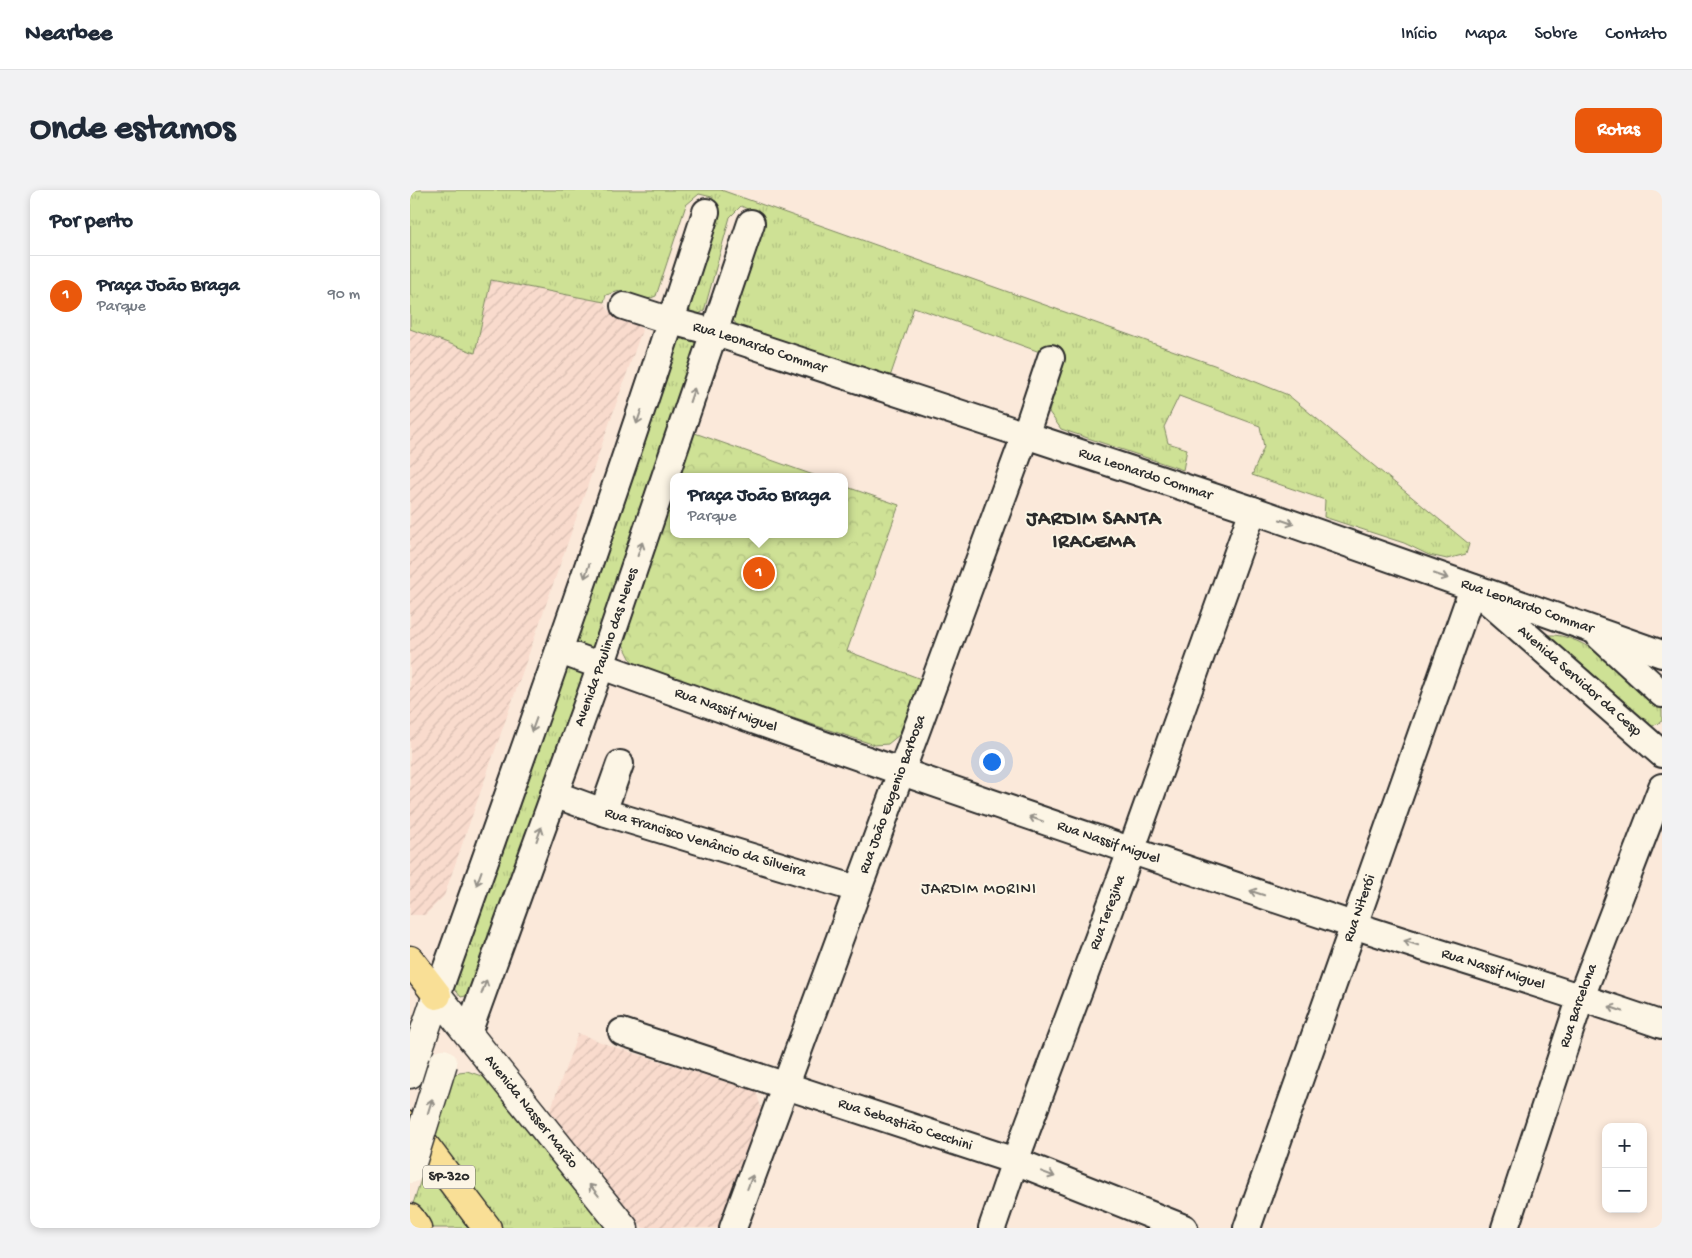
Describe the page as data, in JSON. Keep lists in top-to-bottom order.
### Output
{
  "streets": {
    "highway": ["SP-320"],
    "main road": ["Avenida Paulino das Neves", "Avenida Nasser Marão"],
    "street": [
      "Rua Leonardo Commar",
      "Avenida Servidor da Cesp",
      "Rua Nassif Miguel",
      "Rua João Eugenio Barbosa",
      "Rua Francisco Venâncio da Silveira",
      "Rua Niterói",
      "Rua Terezina",
      "Rua Barcelona",
      "Rua Sebastião Cecchini"
    ]
  },
  "crossings": [
    ["Rua Leonardo Commar", "Avenida Paulino das Neves"],
    ["Rua Leonardo Commar", "Avenida Servidor da Cesp"],
    ["Rua Leonardo Commar", "Rua João Eugenio Barbosa"],
    ["Rua Leonardo Commar", "Rua Niterói"],
    ["Rua Leonardo Commar", "Rua Terezina"],
    ["Avenida Paulino das Neves", "Rua Nassif Miguel"],
    ["Avenida Paulino das Neves", "Rua Francisco Venâncio da Silveira"],
    ["Avenida Paulino das Neves", "Avenida Nasser Marão"],
    ["Avenida Servidor da Cesp", "Rua Niterói"],
    ["Rua Nassif Miguel", "Rua João Eugenio Barbosa"],
    ["Rua Nassif Miguel", "Rua Niterói"],
    ["Rua Nassif Miguel", "Rua Terezina"],
    ["Rua Nassif Miguel", "Rua Barcelona"],
    ["Rua João Eugenio Barbosa", "Rua Francisco Venâncio da Silveira"],
    ["Rua João Eugenio Barbosa", "Rua Sebastião Cecchini"],
    ["Rua Terezina", "Rua Sebastião Cecchini"]
  ],
  "one_way": ["Rua Nassif Miguel", "Avenida Nasser Marão"],
  "districts": ["JARDIM SANTA IRACEMA", "JARDIM MORINI"],
  "page": {
    "header": "Nearbee",
    "nav": [
      "Início",
      "Mapa",
      "Sobre",
      "Contato"
    ],
    "buttons": "Rotas",
    "title": "Onde estamos",
    "heading": "Por perto",
    "list": [
      {
        "mark": "1",
        "name": "Praça João Braga",
        "note": "Parque",
        "value": "90 m"
      }
    ],
    "popup": ["Praça João Braga", "Parque"],
    "pins": "1",
    "map_buttons": ["+", "−"]
  }
}
